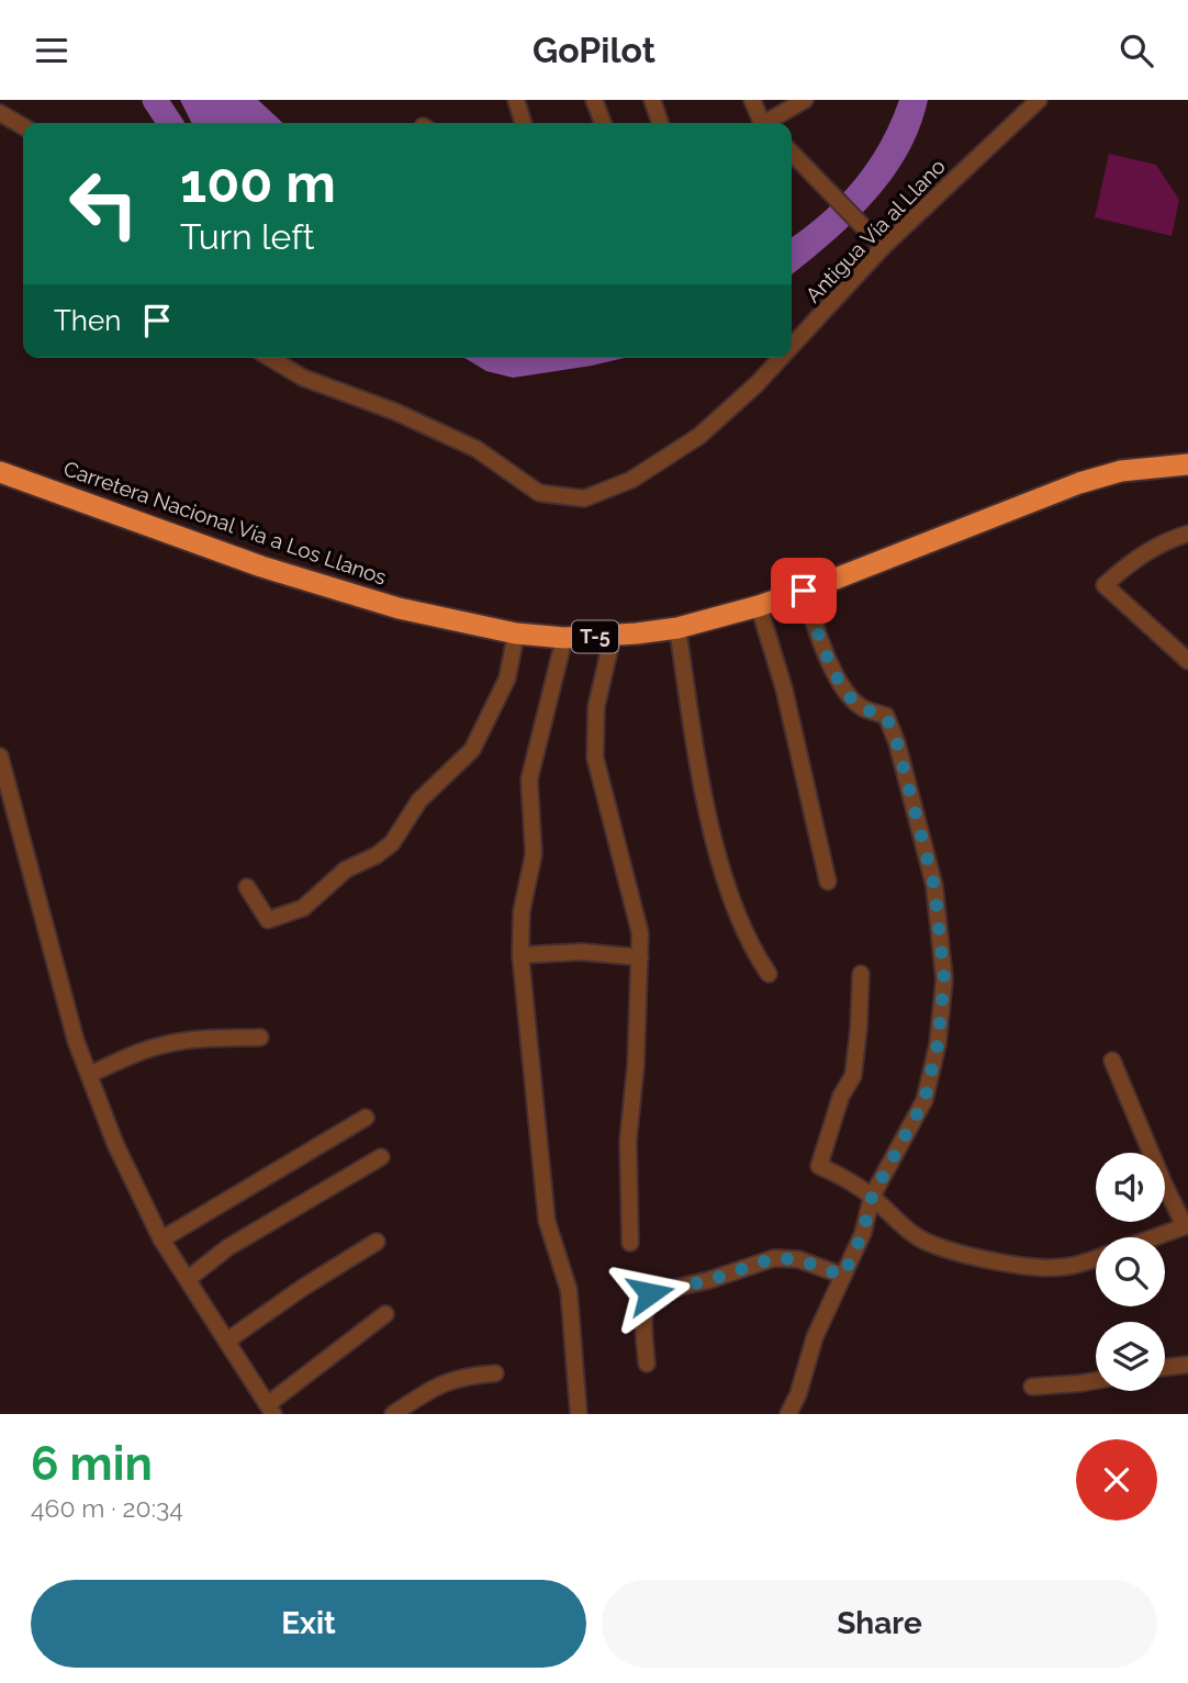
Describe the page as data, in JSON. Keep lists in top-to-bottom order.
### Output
{
  "streets": {
    "highway": ["Carretera Nacional Vía a Los Llanos", "T-5"],
    "street": ["Antigua Vía al Llano"]
  },
  "page": {
    "header": "GoPilot",
    "turn": ["100 m", "Turn left"],
    "then": "Then",
    "heading": ["6 min", "460 m · 20:34"],
    "buttons": ["Exit", "Share"]
  }
}
